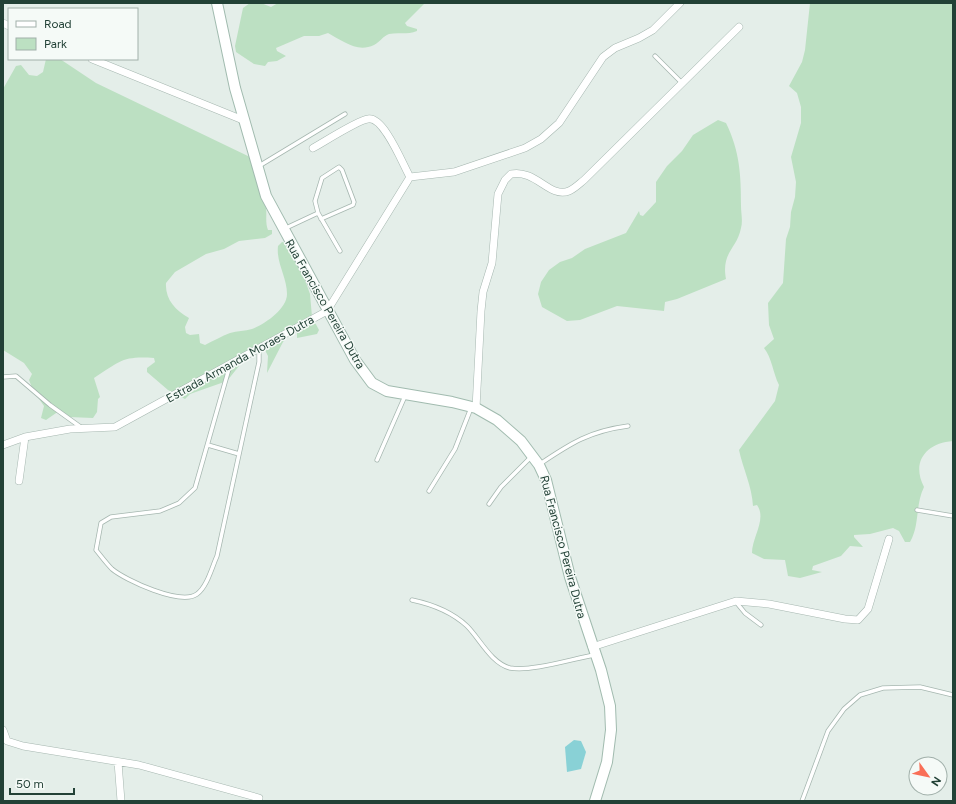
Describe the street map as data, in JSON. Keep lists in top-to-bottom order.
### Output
{
  "streets": {
    "main road": ["Rua Francisco Pereira Dutra"],
    "street": ["Estrada Armanda Moraes Dutra"]
  },
  "crossings": [
    ["Rua Francisco Pereira Dutra", "Estrada Armanda Moraes Dutra"]
  ],
  "legend": ["Road", "Park"],
  "scale_bar": "50 m",
  "north": "bottom right"
}
